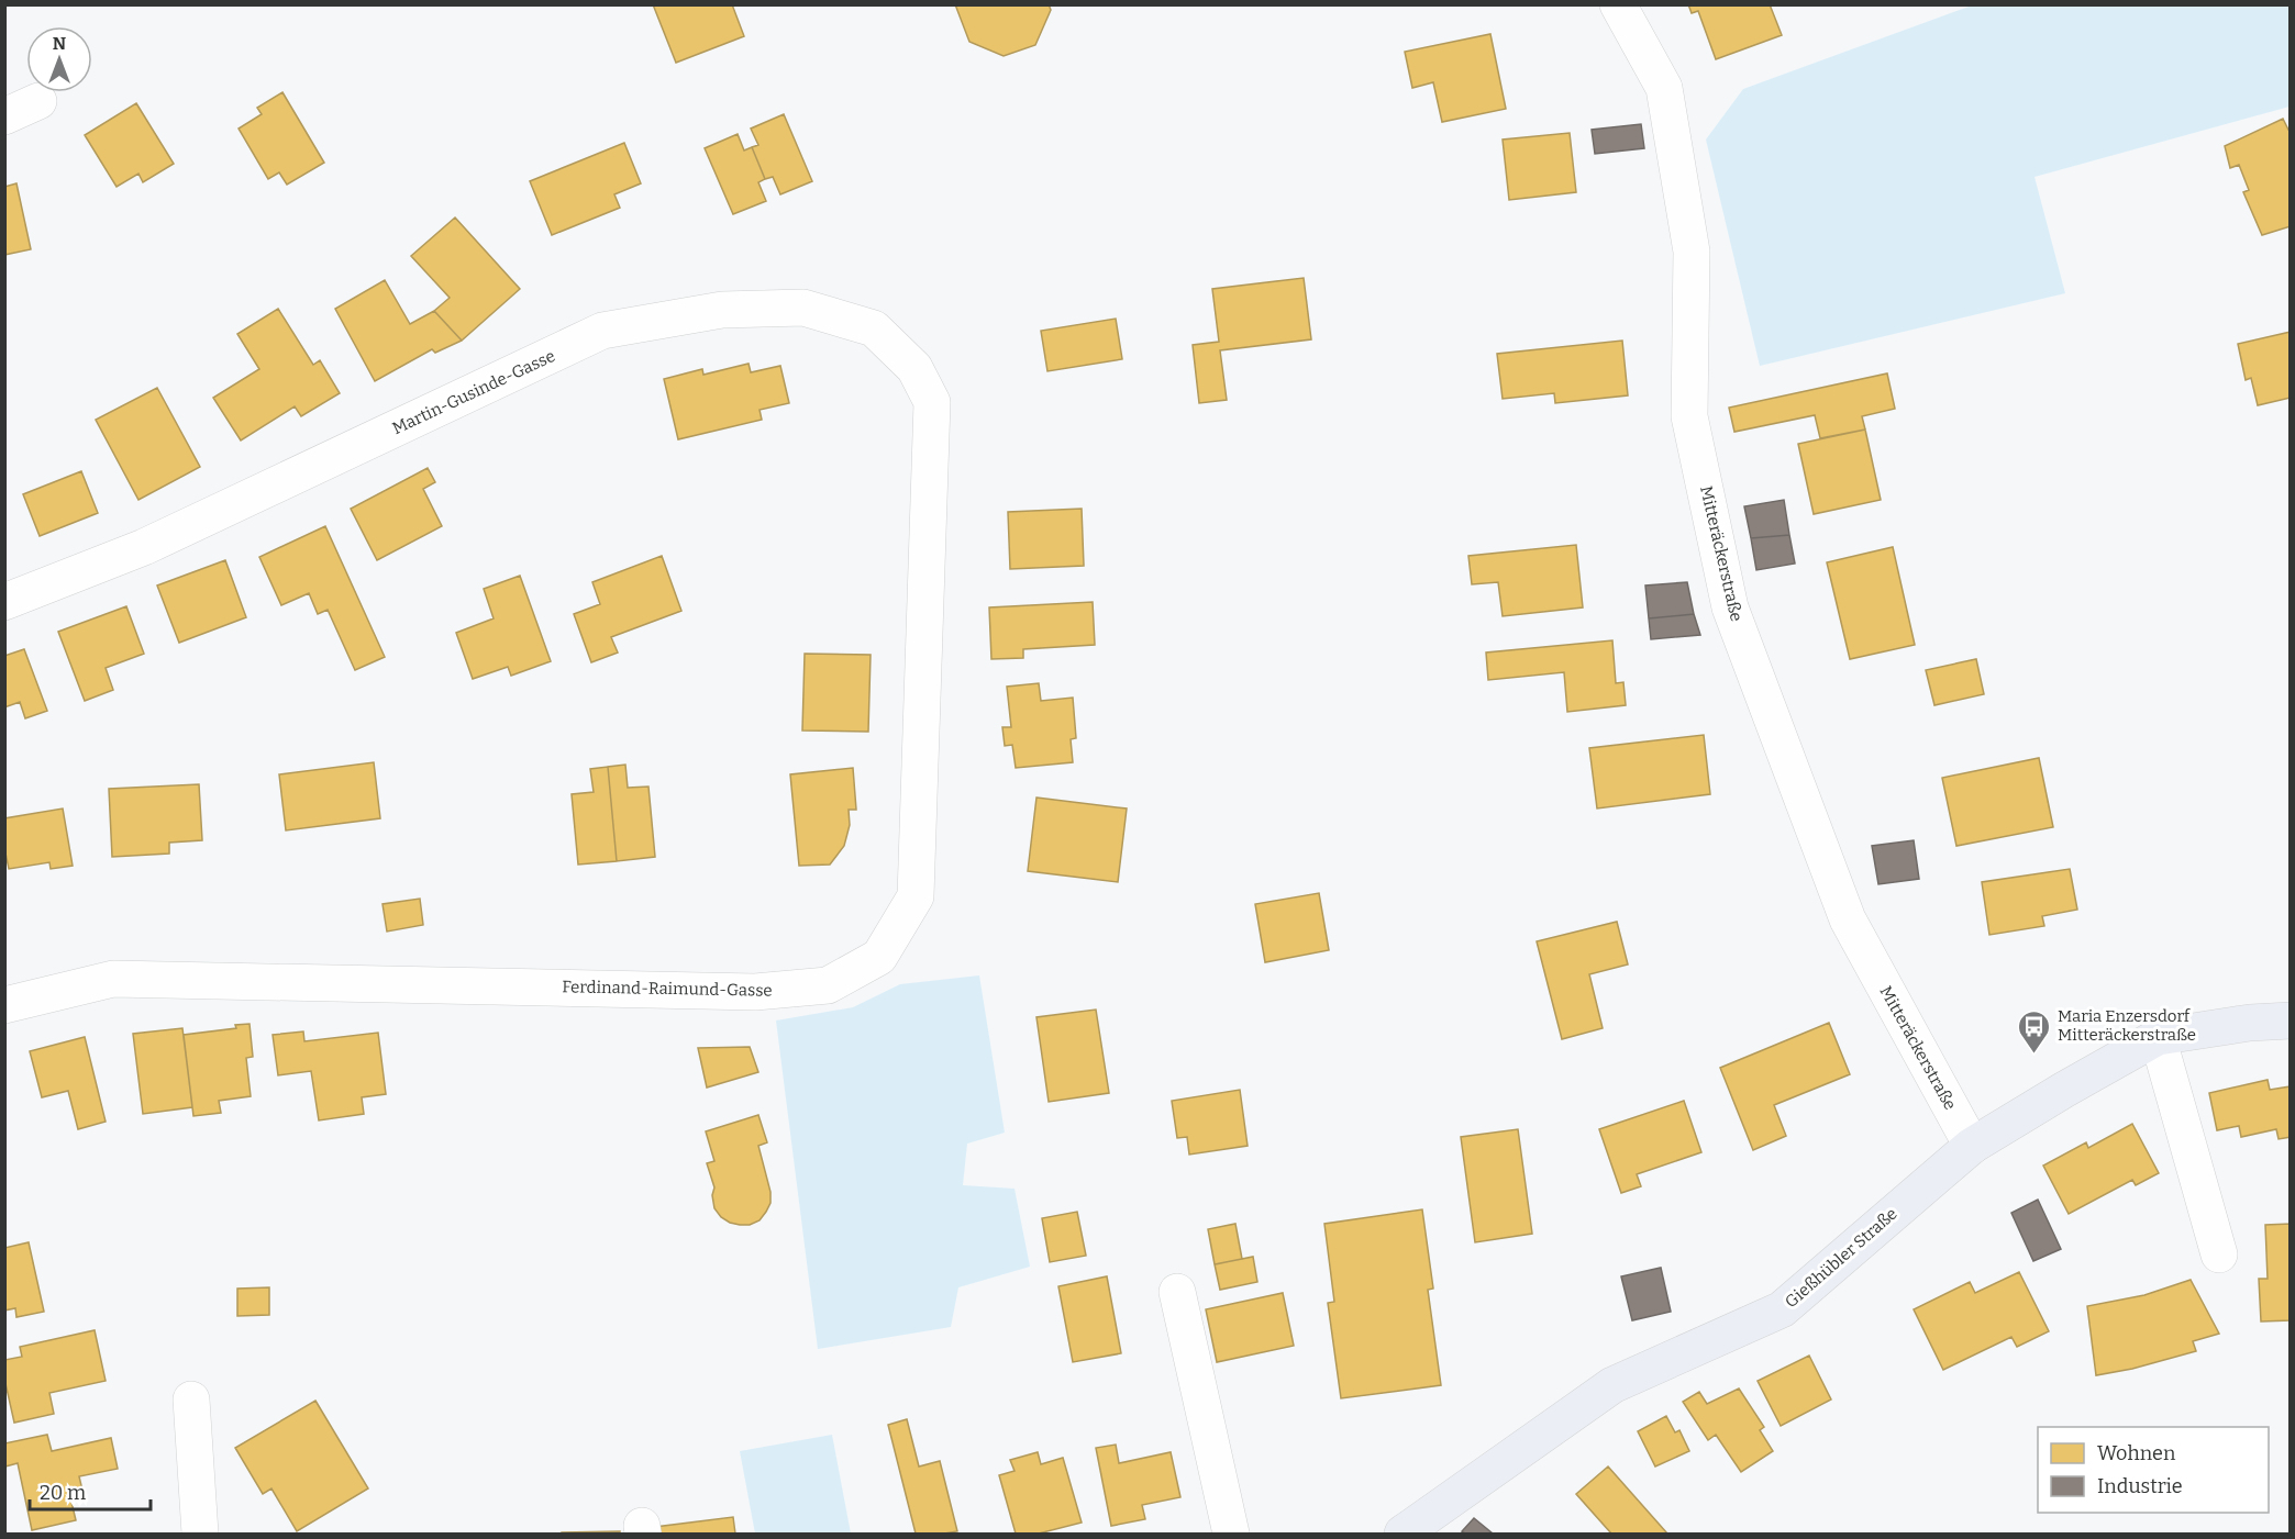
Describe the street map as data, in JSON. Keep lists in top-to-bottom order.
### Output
{
  "streets": {
    "main road": ["Gießhübler Straße"],
    "street": ["Martin-Gusinde-Gasse", "Mitteräckerstraße", "Ferdinand-Raimund-Gasse"]
  },
  "crossings": [
    ["Martin-Gusinde-Gasse", "Ferdinand-Raimund-Gasse"],
    ["Mitteräckerstraße", "Gießhübler Straße"]
  ],
  "places": {
    "bus stop": ["Maria Enzersdorf Mitteräckerstraße"]
  },
  "legend": ["Wohnen", "Industrie"],
  "scale_bar": "20 m",
  "north": "top"
}
